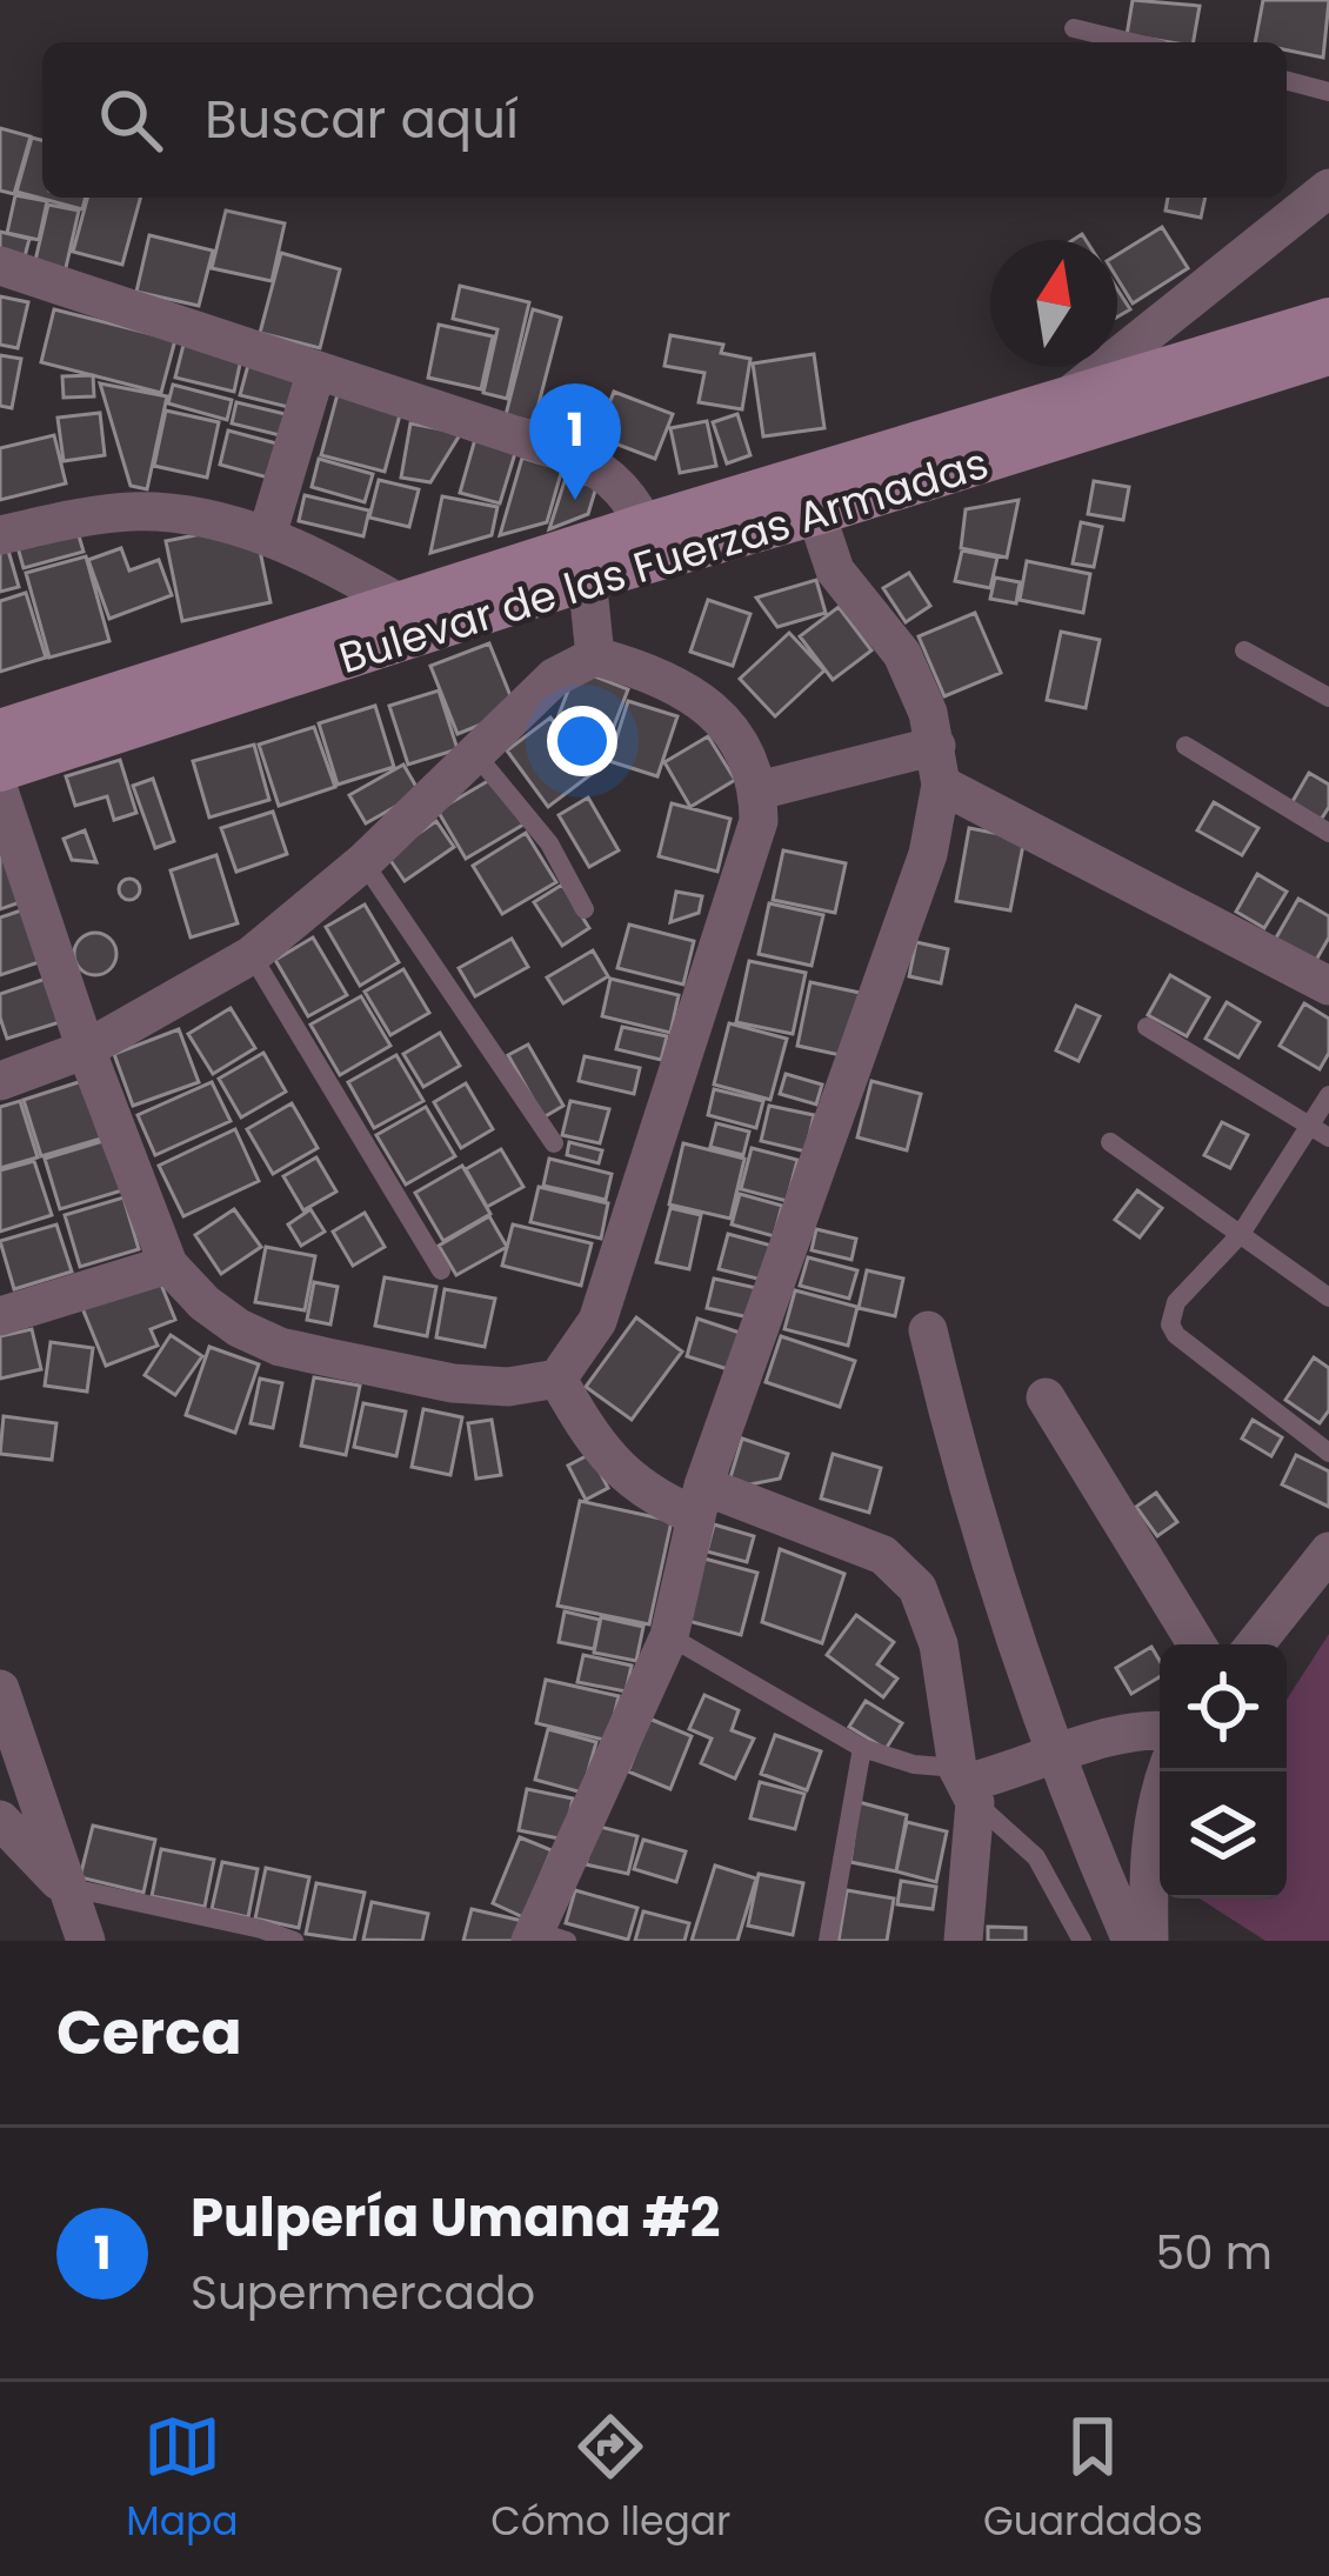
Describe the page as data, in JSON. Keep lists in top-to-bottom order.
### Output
{
  "streets": {
    "street": ["Bulevar de las Fuerzas Armadas"]
  },
  "north": "top",
  "page": {
    "search": "Buscar aquí",
    "pins": "1",
    "heading": "Cerca",
    "list": [
      {
        "mark": "1",
        "name": "Pulpería Umana #2",
        "note": "Supermercado",
        "value": "50 m"
      }
    ],
    "nav": ["Mapa", "Cómo llegar", "Guardados"]
  }
}
